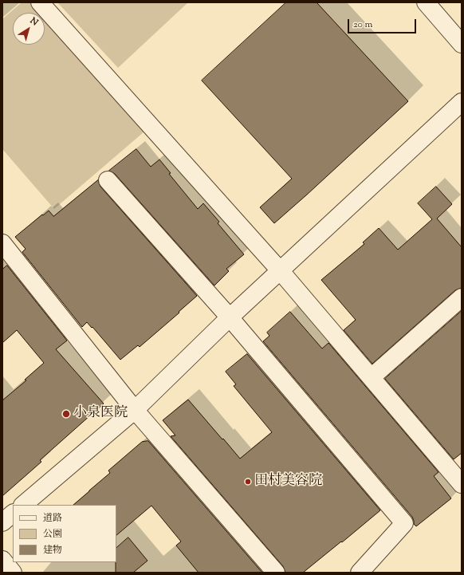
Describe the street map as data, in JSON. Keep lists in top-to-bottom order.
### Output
{
  "places": ["小泉医院", "田村美容院"],
  "legend": ["道路", "公園", "建物"],
  "scale_bar": "20 m",
  "north": "top right"
}
